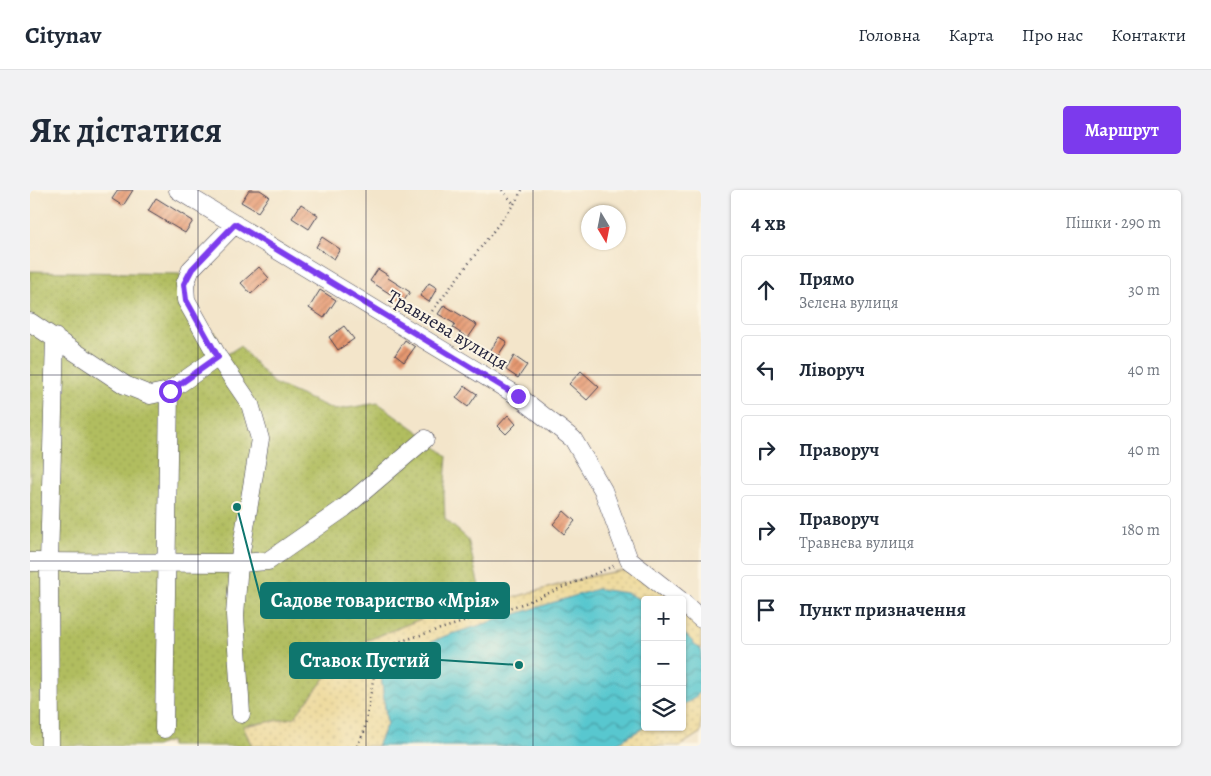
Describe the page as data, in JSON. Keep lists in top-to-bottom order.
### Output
{
  "streets": {
    "street": ["Травнева вулиця"]
  },
  "places": ["Садове товариство «Мрія»", "Ставок Пустий"],
  "north": "bottom",
  "page": {
    "header": "Citynav",
    "nav": [
      "Головна",
      "Карта",
      "Про нас",
      "Контакти"
    ],
    "title": "Як дістатися",
    "buttons": "Маршрут",
    "heading": ["4 хв", "Пішки · 290 m"],
    "list": [
      ["Прямо", "Зелена вулиця", "30 m"],
      ["Ліворуч", "40 m"],
      ["Праворуч", "40 m"],
      ["Праворуч", "Травнева вулиця", "180 m"],
      "Пункт призначення"
    ],
    "map_buttons": ["+", "−"]
  }
}
